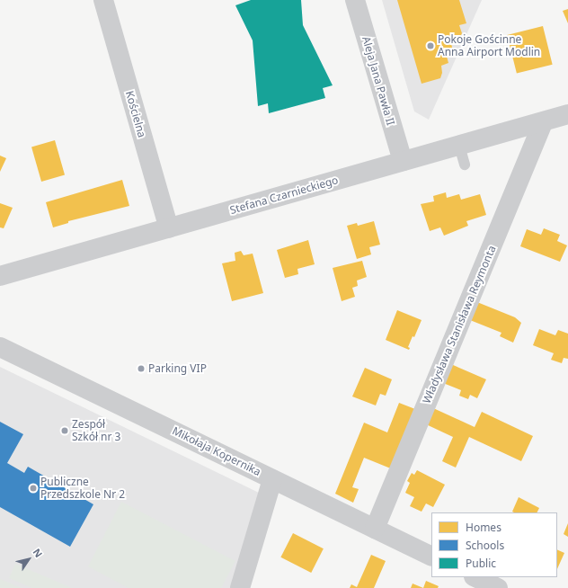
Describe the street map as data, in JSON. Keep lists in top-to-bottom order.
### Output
{
  "streets": {
    "street": [
      "Aleja Jana Pawła II",
      "Kościelna",
      "Stefana Czarnieckiego",
      "Władysława Stanisława Reymonta",
      "Mikołaja Kopernika"
    ]
  },
  "crossings": [
    ["Aleja Jana Pawła II", "Stefana Czarnieckiego"],
    ["Kościelna", "Stefana Czarnieckiego"],
    ["Stefana Czarnieckiego", "Władysława Stanisława Reymonta"],
    ["Władysława Stanisława Reymonta", "Mikołaja Kopernika"]
  ],
  "places": [
    "Pokoje Gościnne Anna Airport Modlin",
    "Parking VIP",
    "Zespół Szkół nr 3",
    "Publiczne Przedszkole Nr 2"
  ],
  "legend": ["Homes", "Schools", "Public"],
  "north": "top right"
}
